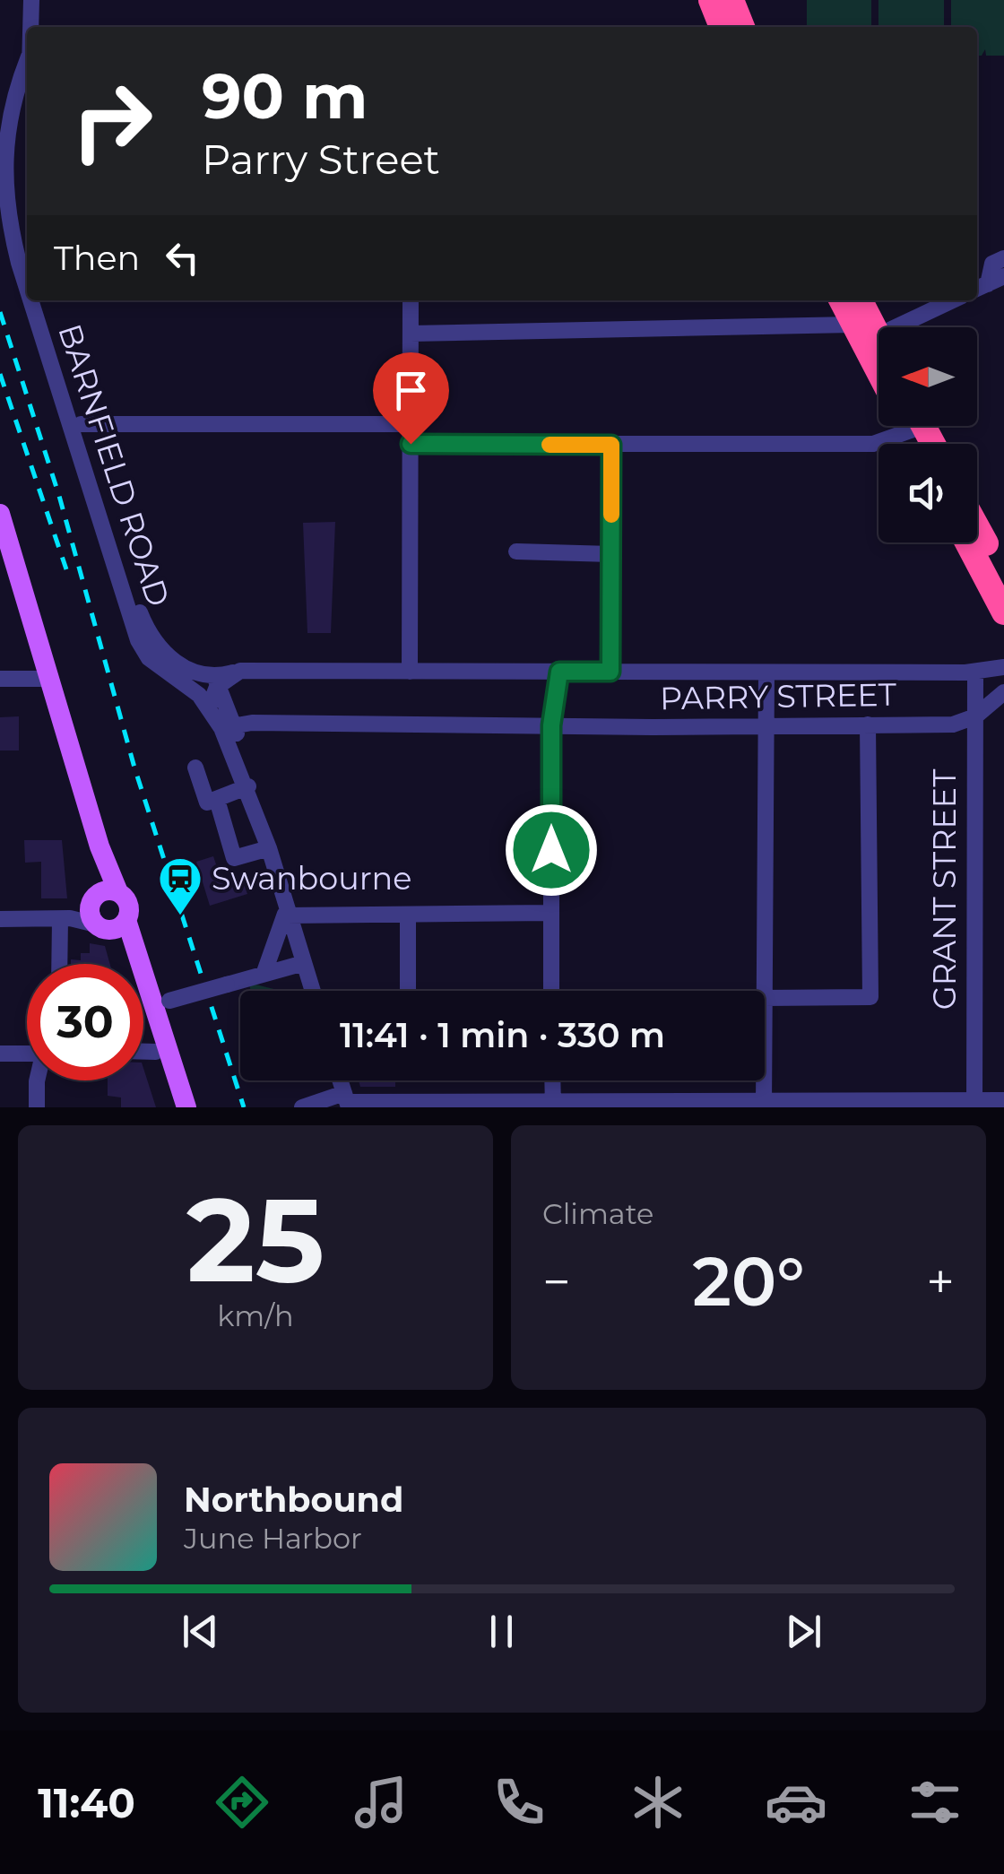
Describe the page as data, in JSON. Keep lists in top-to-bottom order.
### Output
{
  "streets": {
    "street": ["BARNFIELD ROAD", "PARRY STREET", "GRANT STREET"]
  },
  "crossings": [
    ["BARNFIELD ROAD", "PARRY STREET"],
    ["PARRY STREET", "GRANT STREET"]
  ],
  "places": {
    "station": ["Swanbourne"]
  },
  "north": "left",
  "page": {
    "turn": ["90 m", "Parry Street"],
    "then": "Then",
    "limit": "30",
    "trip": "11:41 · 1 min · 330 m",
    "tile": [
      ["25", "km/h"],
      "Climate"
    ],
    "heat": ["−", "20°", "+"],
    "song": ["Northbound", "June Harbor"],
    "tabs": "11:40"
  }
}
